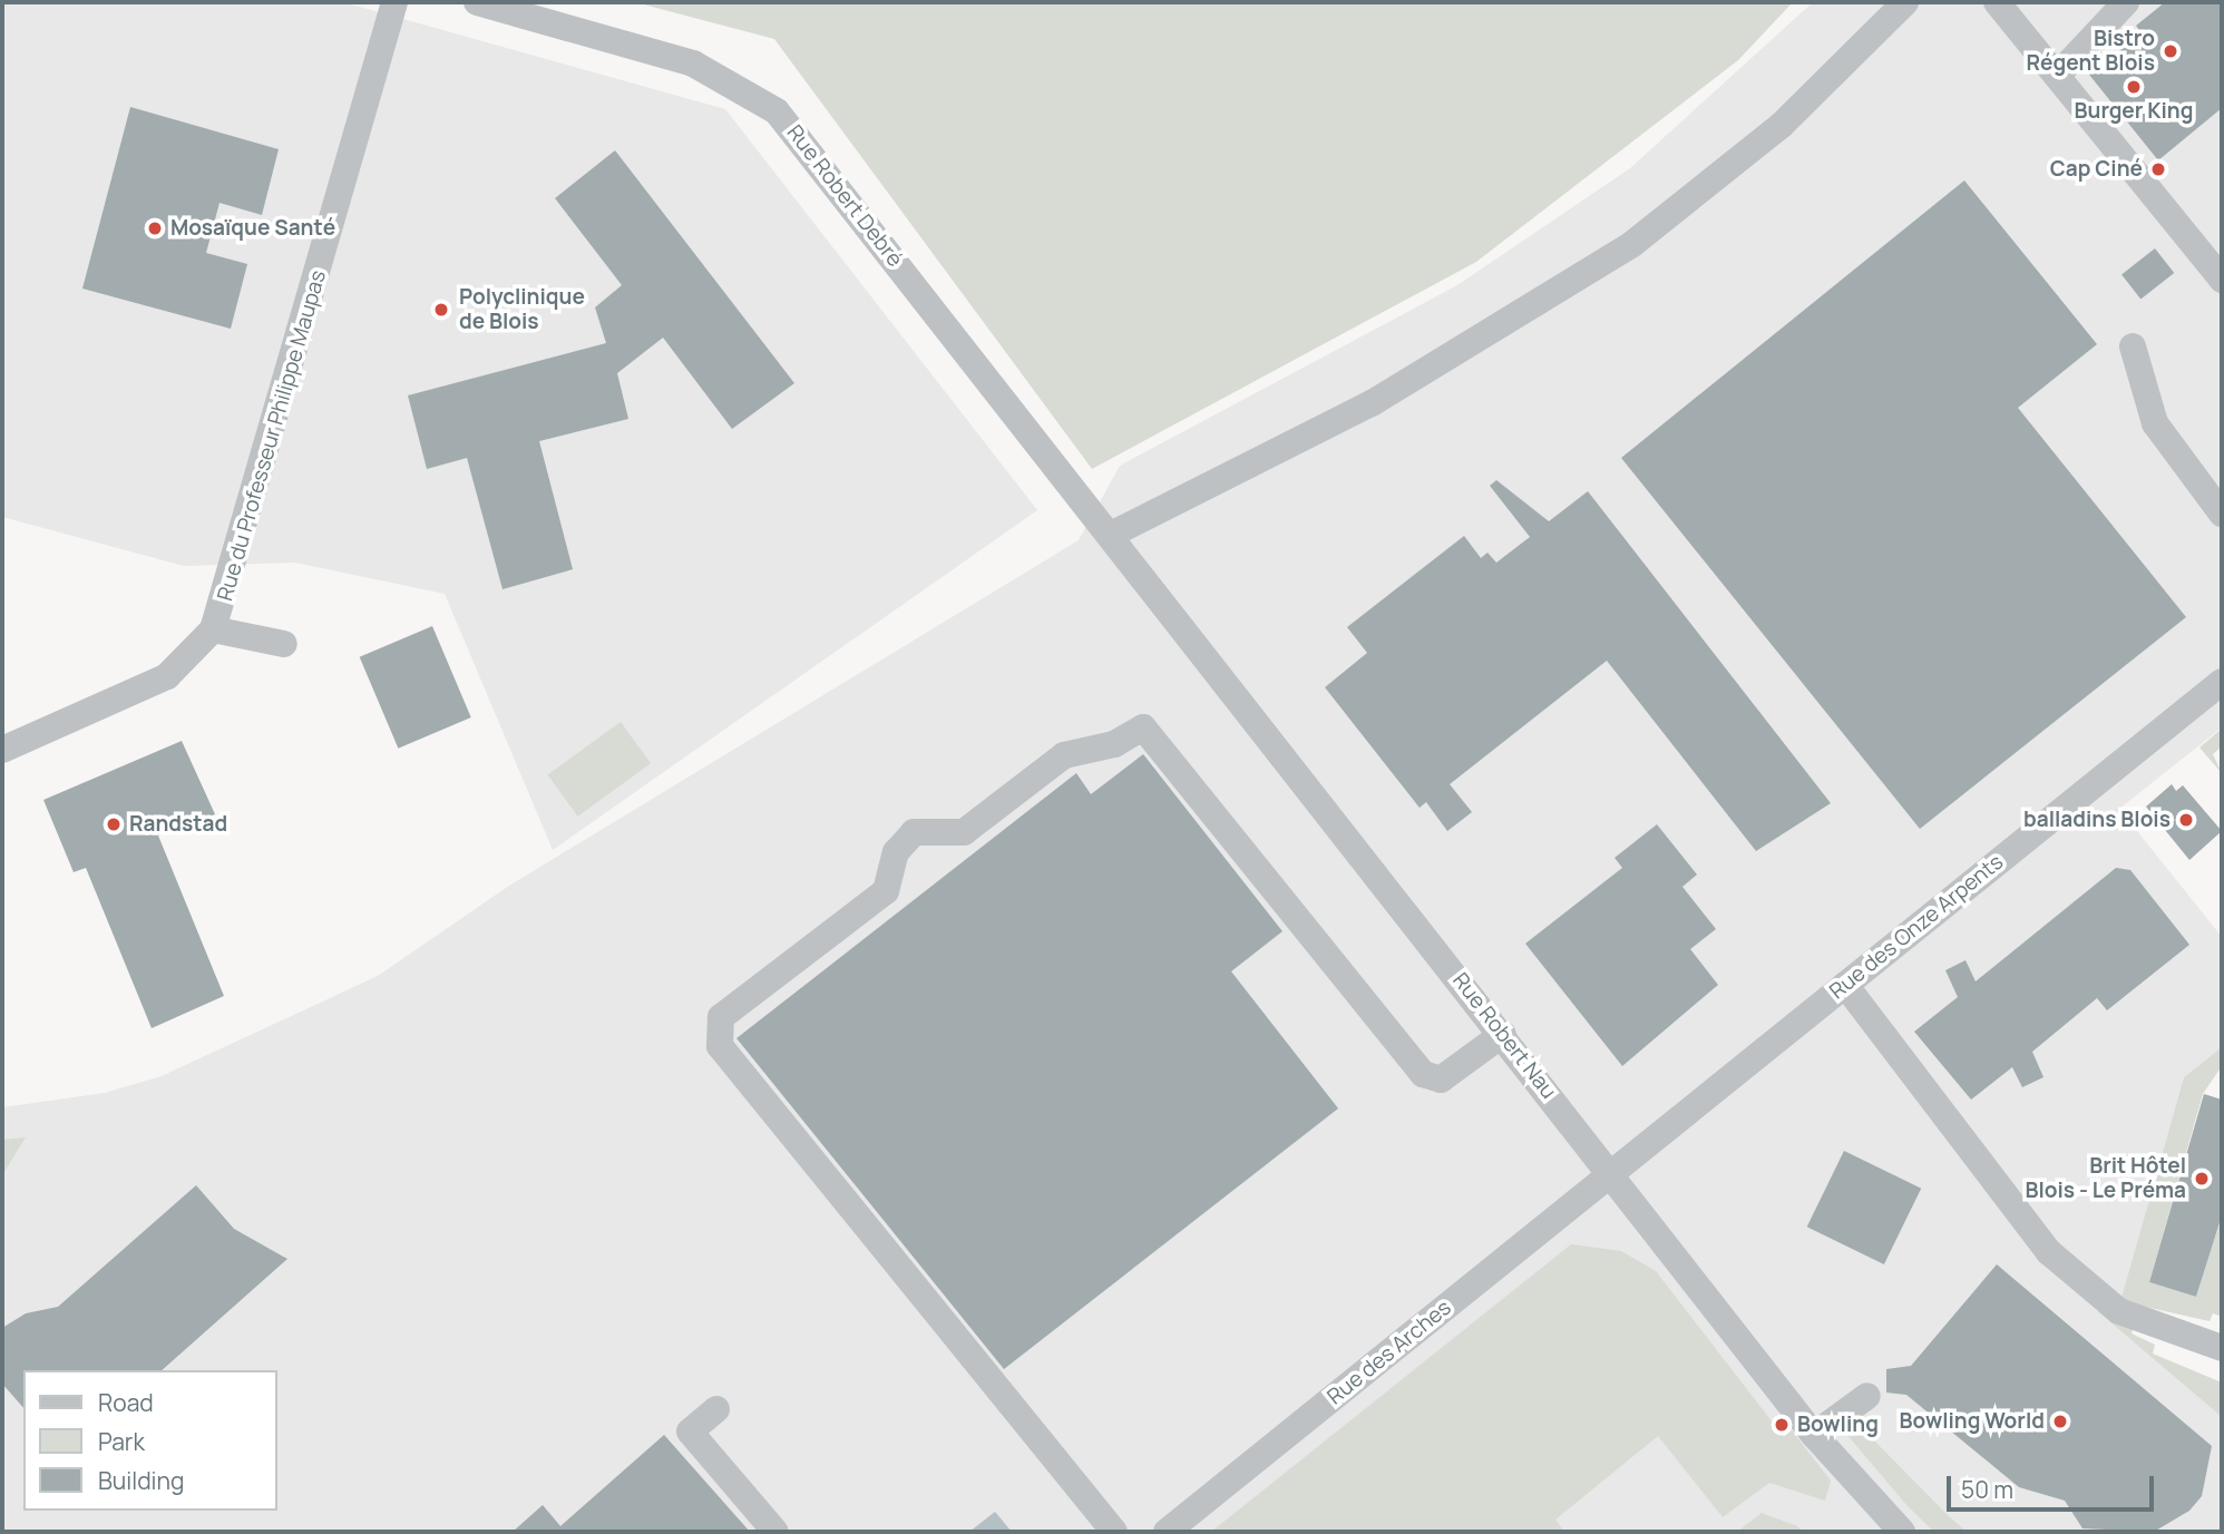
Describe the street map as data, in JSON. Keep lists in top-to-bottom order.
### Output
{
  "streets": {
    "street": [
      "Rue Robert Debré",
      "Rue du Professeur Philippe Maupas",
      "Rue des Onze Arpents",
      "Rue Robert Nau",
      "Rue des Arches"
    ]
  },
  "crossings": [
    ["Rue Robert Debré", "Rue Robert Nau"],
    ["Rue des Onze Arpents", "Rue Robert Nau"],
    ["Rue des Onze Arpents", "Rue des Arches"],
    ["Rue Robert Nau", "Rue des Arches"]
  ],
  "places": [
    "Bistro Régent Blois",
    "Burger King",
    "Cap Ciné",
    "Mosaïque Santé",
    "Polyclinique de Blois",
    "balladins Blois",
    "Randstad",
    "Brit Hôtel Blois - Le Préma",
    "Bowling World",
    "Bowling"
  ],
  "legend": ["Road", "Park", "Building"],
  "scale_bar": "50 m"
}
